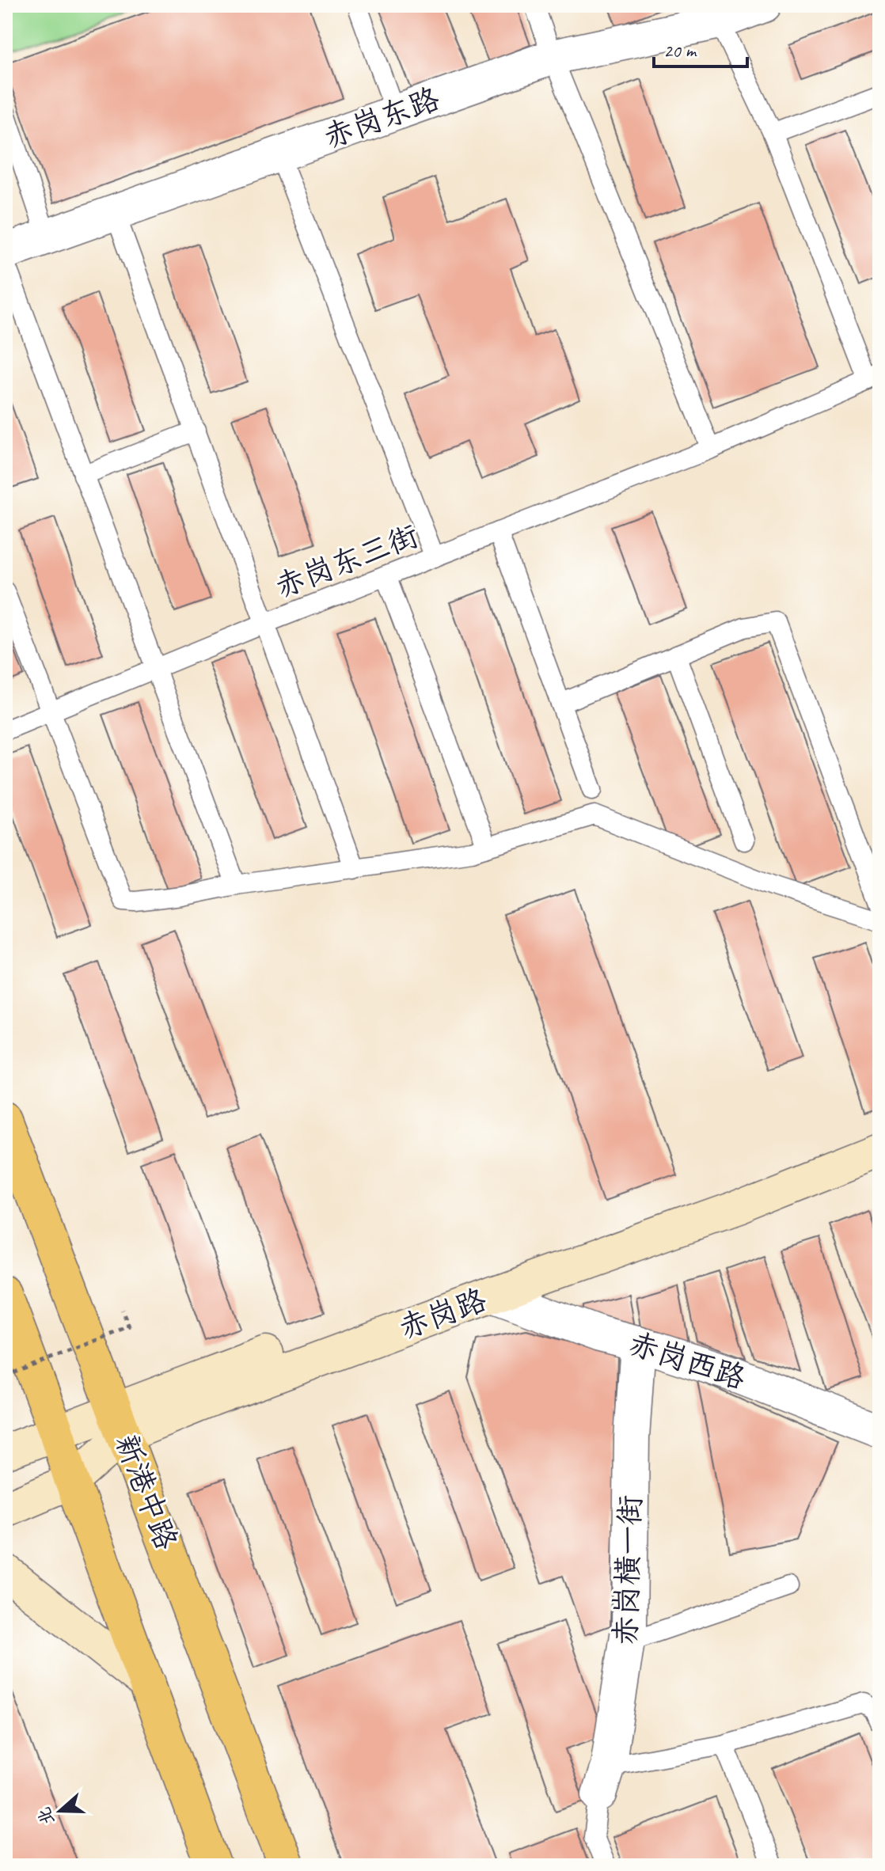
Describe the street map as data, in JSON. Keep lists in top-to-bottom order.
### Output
{
  "streets": {
    "main road": ["赤岗路", "新港中路"],
    "street": ["赤岗东路", "赤岗西路", "赤岗横一街"],
    "lane": ["赤岗东三街"]
  },
  "crossings": [
    ["赤岗路", "赤岗西路"],
    ["赤岗路", "新港中路"],
    ["赤岗西路", "赤岗横一街"]
  ],
  "scale_bar": "20 m",
  "north": "left"
}
